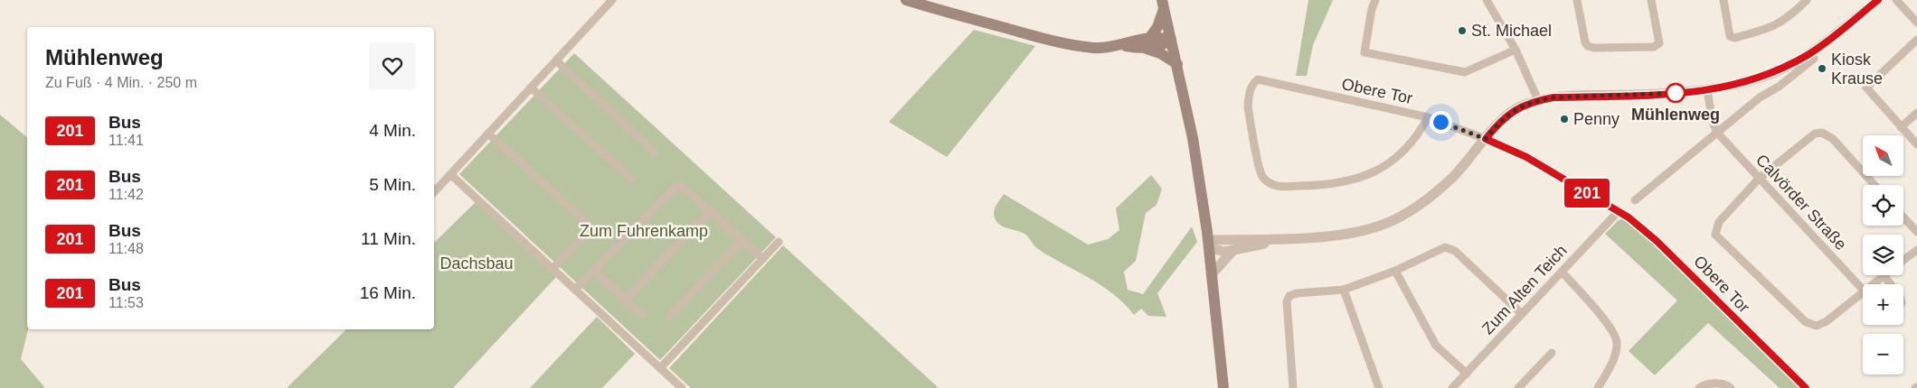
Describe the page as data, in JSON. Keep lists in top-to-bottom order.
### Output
{
  "streets": {
    "street": ["Obere Tor", "Calvörder Straße", "Zum Alten Teich"]
  },
  "crossings": [
    ["Obere Tor", "Zum Alten Teich"]
  ],
  "parks": ["Zum Fuhrenkamp", "Dachsbau"],
  "places": [
    "St. Michael",
    "Kiosk Krause",
    "Mühlenweg",
    "Penny"
  ],
  "lines": ["bus line 201"],
  "north": "top left",
  "page": {
    "on_map": "201",
    "heading": ["Mühlenweg", "Zu Fuß · 4 Min. · 250 m"],
    "list": [
      {
        "mark": "201",
        "name": "Bus",
        "note": "11:41",
        "value": "4 Min."
      },
      {
        "mark": "201",
        "name": "Bus",
        "note": "11:42",
        "value": "5 Min."
      },
      {
        "mark": "201",
        "name": "Bus",
        "note": "11:48",
        "value": "11 Min."
      },
      {
        "mark": "201",
        "name": "Bus",
        "note": "11:53",
        "value": "16 Min."
      }
    ],
    "map_buttons": ["+", "−"]
  }
}
